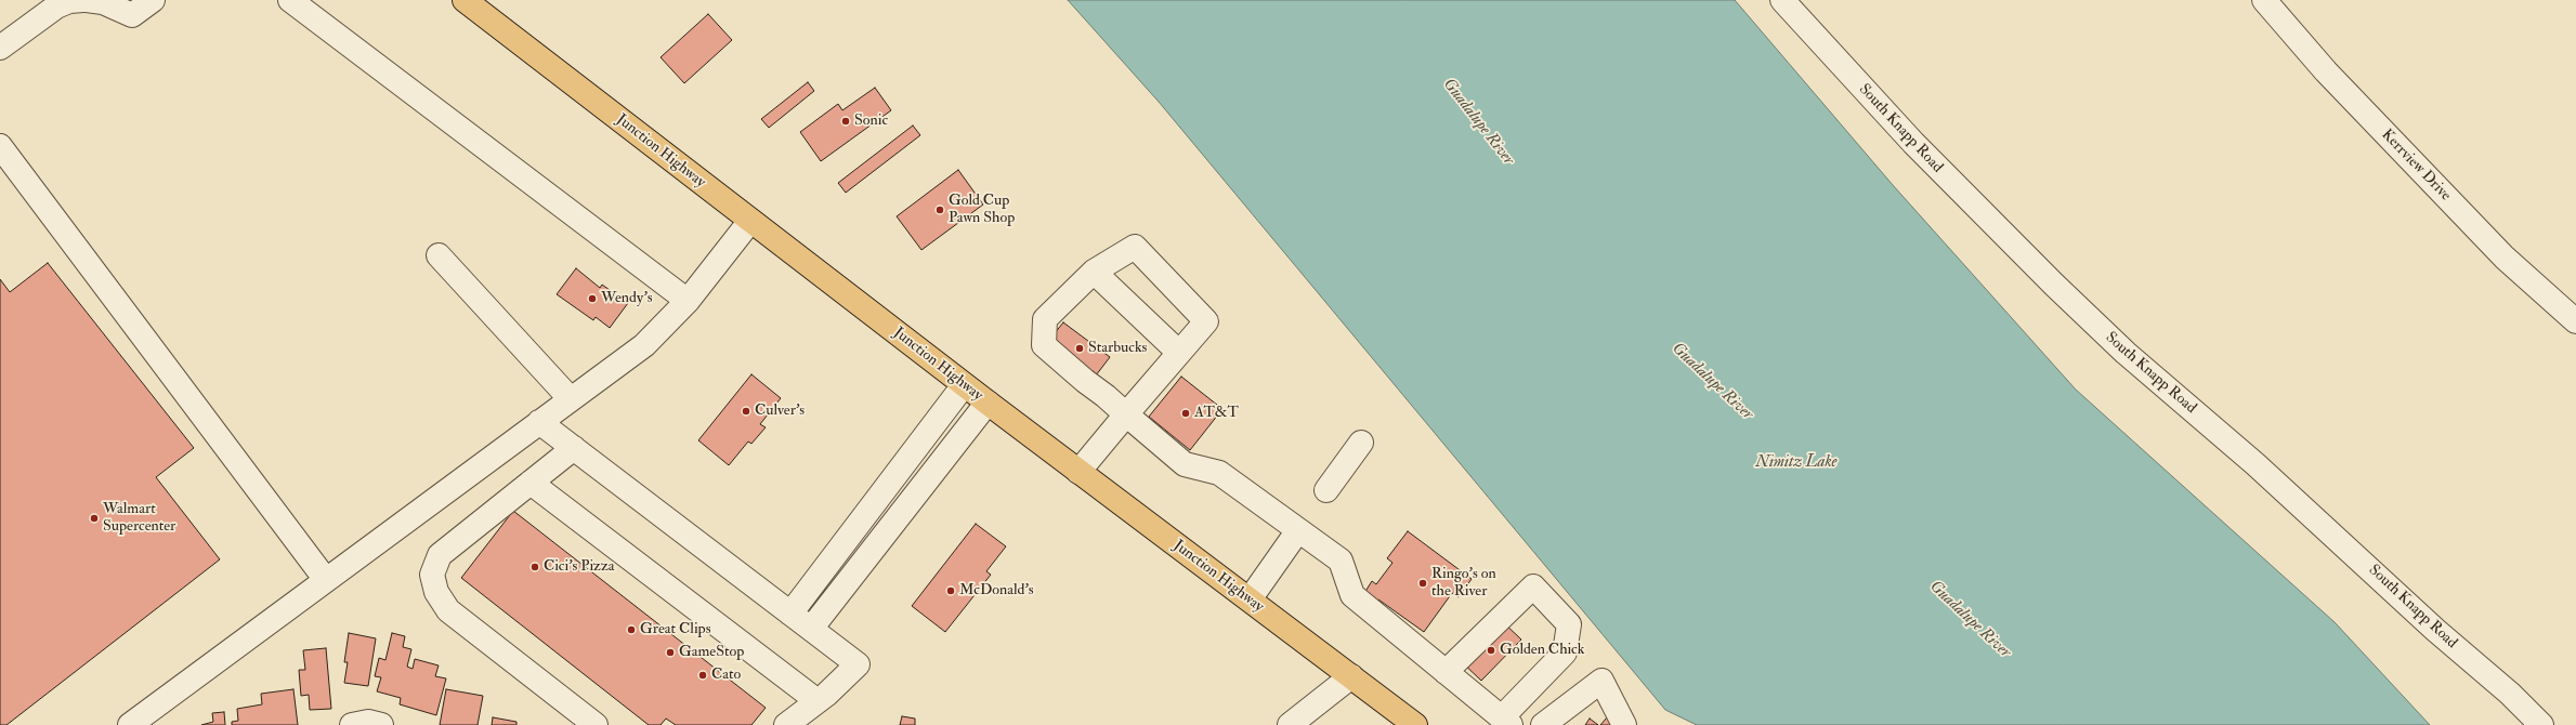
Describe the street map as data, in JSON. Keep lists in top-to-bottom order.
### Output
{
  "streets": {
    "main road": ["Junction Highway"],
    "street": ["South Knapp Road", "Kerrview Drive"]
  },
  "water": ["Guadalupe River", "Nimitz Lake"],
  "places": [
    "Sonic",
    "Gold Cup Pawn Shop",
    "Wendy's",
    "Starbucks",
    "Culver's",
    "AT&T",
    "Walmart Supercenter",
    "Cici's Pizza",
    "Ringo's on the River",
    "McDonald's",
    "Great Clips",
    "Golden Chick",
    "GameStop",
    "Cato"
  ]
}
